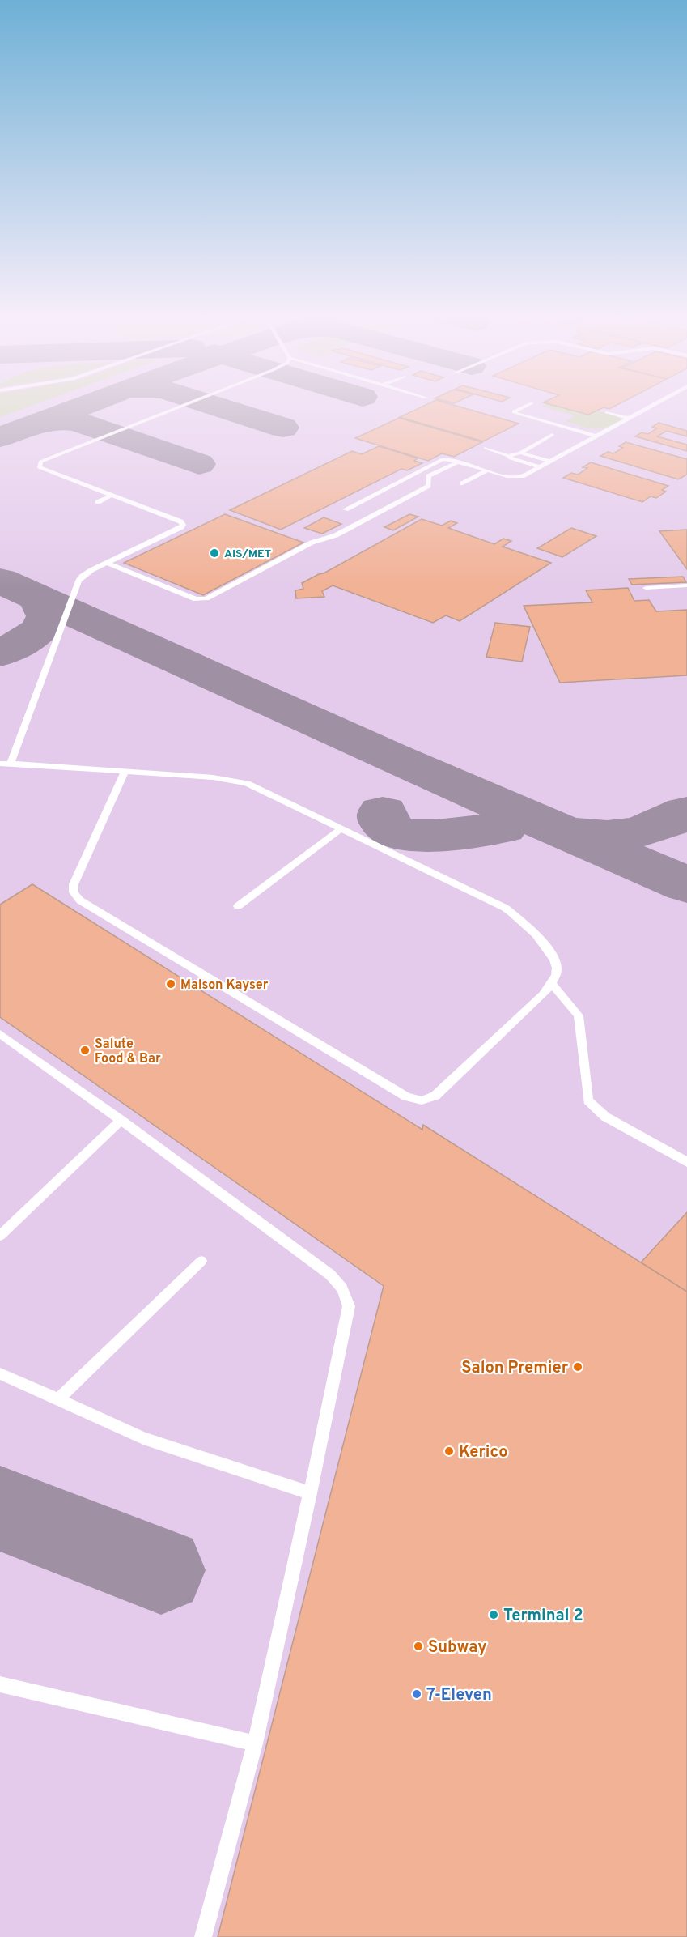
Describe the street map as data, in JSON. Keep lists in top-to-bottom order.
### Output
{
  "places": [
    "AIS/MET",
    "Maison Kayser",
    "Salute Food & Bar",
    "Salon Premier",
    "Kerico",
    "Terminal 2",
    "Subway",
    "7-Eleven"
  ]
}
